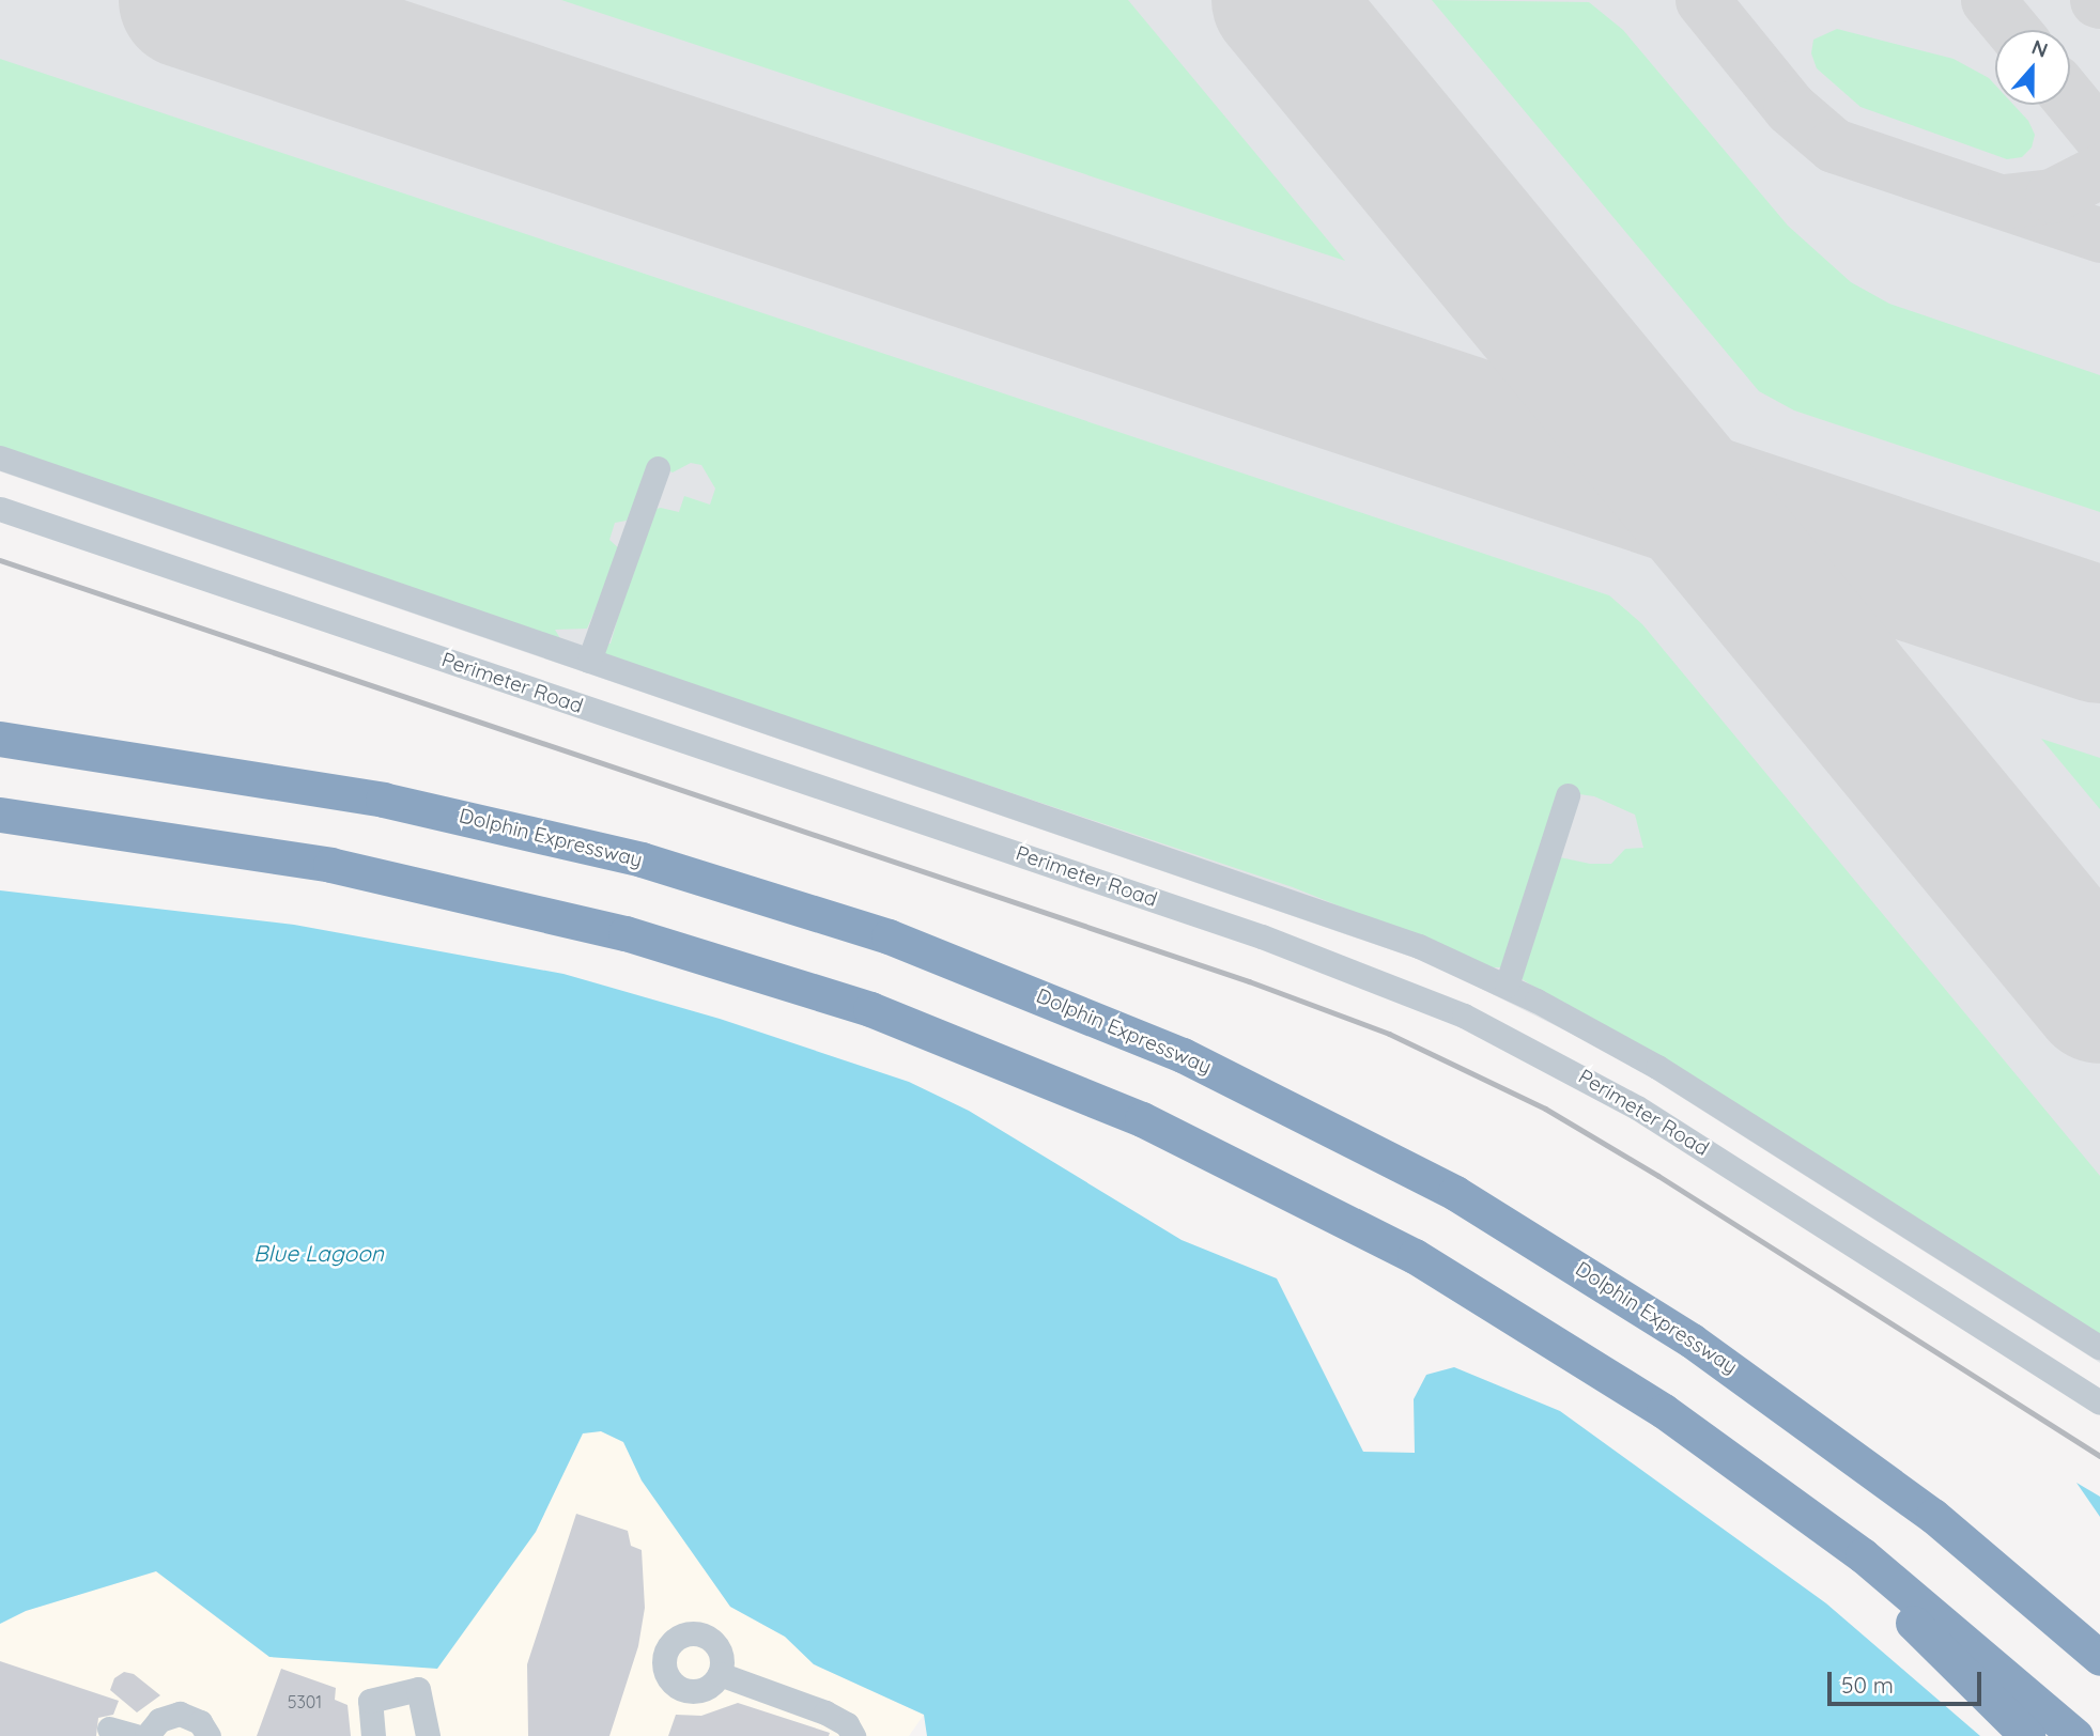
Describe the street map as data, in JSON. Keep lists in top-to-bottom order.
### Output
{
  "streets": {
    "highway": ["Dolphin Expressway"],
    "street": ["Perimeter Road"]
  },
  "water": ["Blue Lagoon"],
  "house_numbers": ["5301"],
  "scale_bar": "50 m",
  "north": "top"
}
